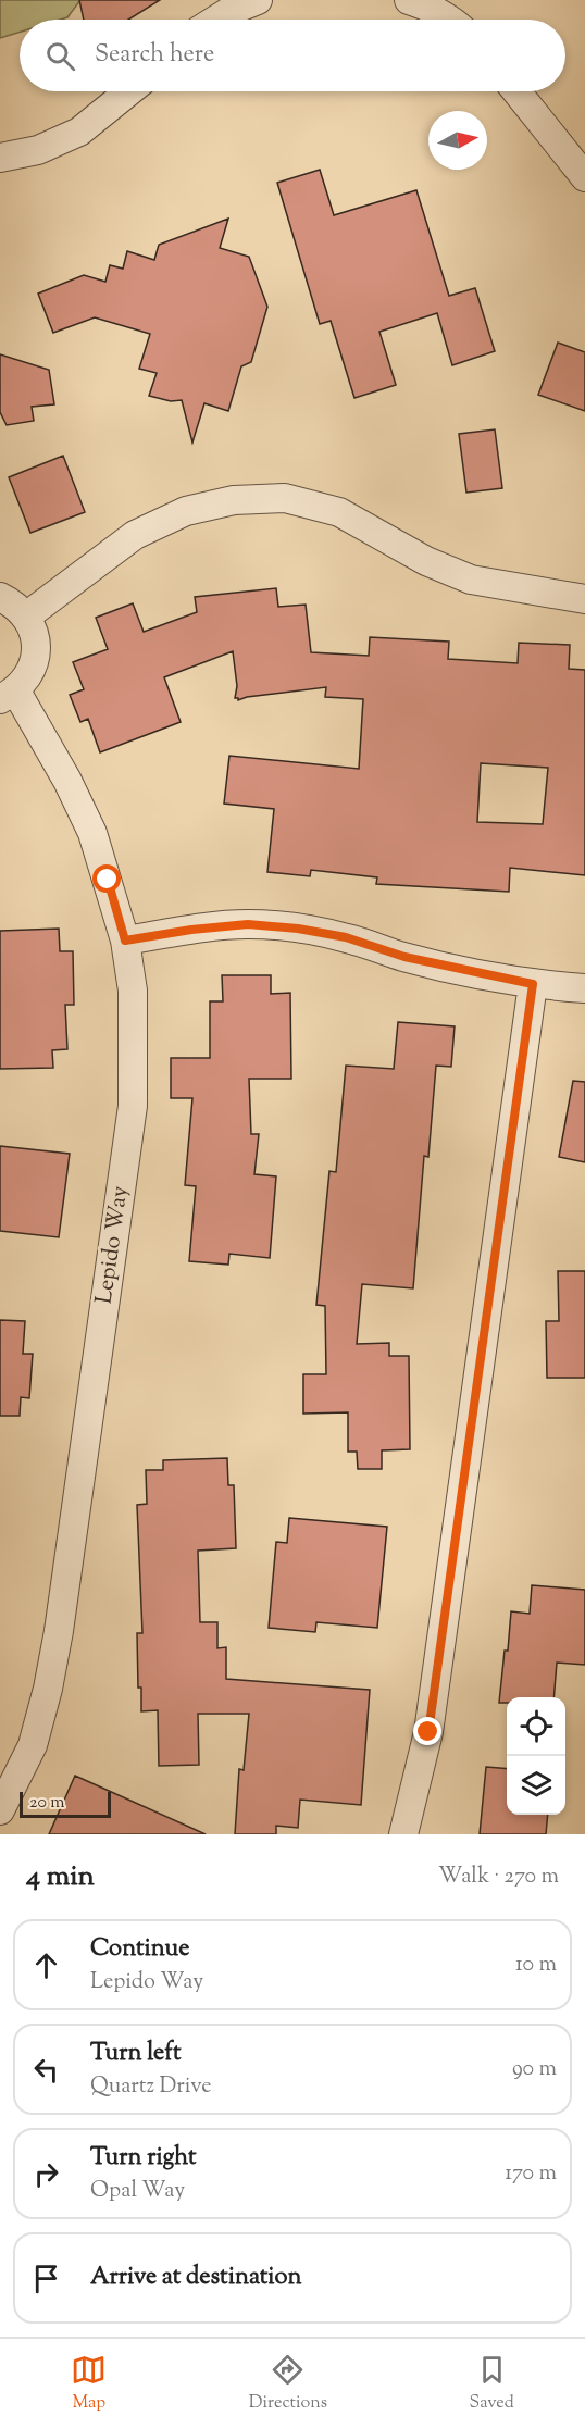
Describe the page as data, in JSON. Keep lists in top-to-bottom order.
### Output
{
  "streets": {
    "street": ["Lepido Way"]
  },
  "scale_bar": "20 m",
  "north": "right",
  "page": {
    "search": "Search here",
    "scale": "20 m",
    "heading": ["4 min", "Walk · 270 m"],
    "list": [
      ["Continue", "Lepido Way", "10 m"],
      ["Turn left", "Quartz Drive", "90 m"],
      ["Turn right", "Opal Way", "170 m"],
      "Arrive at destination"
    ],
    "nav": ["Map", "Directions", "Saved"]
  }
}
